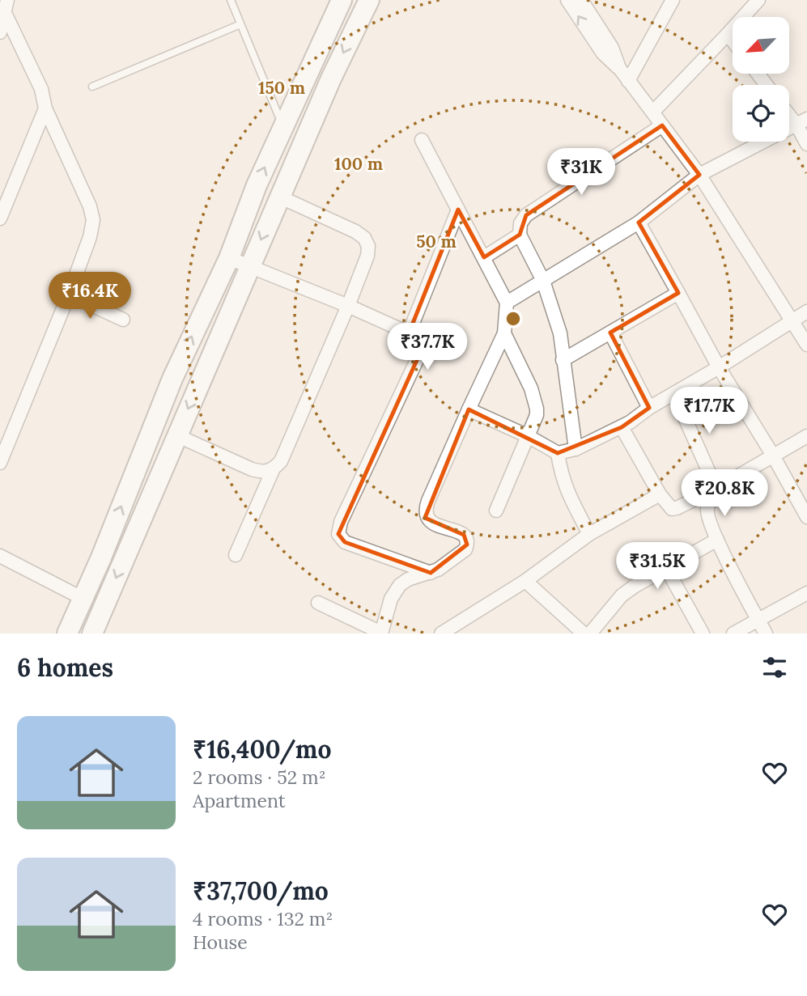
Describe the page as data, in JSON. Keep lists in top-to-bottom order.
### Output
{
  "north": "bottom left",
  "page": {
    "price": [
      "₹31K",
      "₹16.4K",
      "₹37.7K",
      "₹17.7K",
      "₹20.8K",
      "₹31.5K"
    ],
    "heading": "6 homes",
    "list": [
      {
        "name": "₹16,400/mo",
        "note": "2 rooms · 52 m² · Apartment"
      },
      {
        "name": "₹37,700/mo",
        "note": "4 rooms · 132 m² · House"
      }
    ]
  },
  "rings": ["150 m", "100 m", "50 m"]
}
